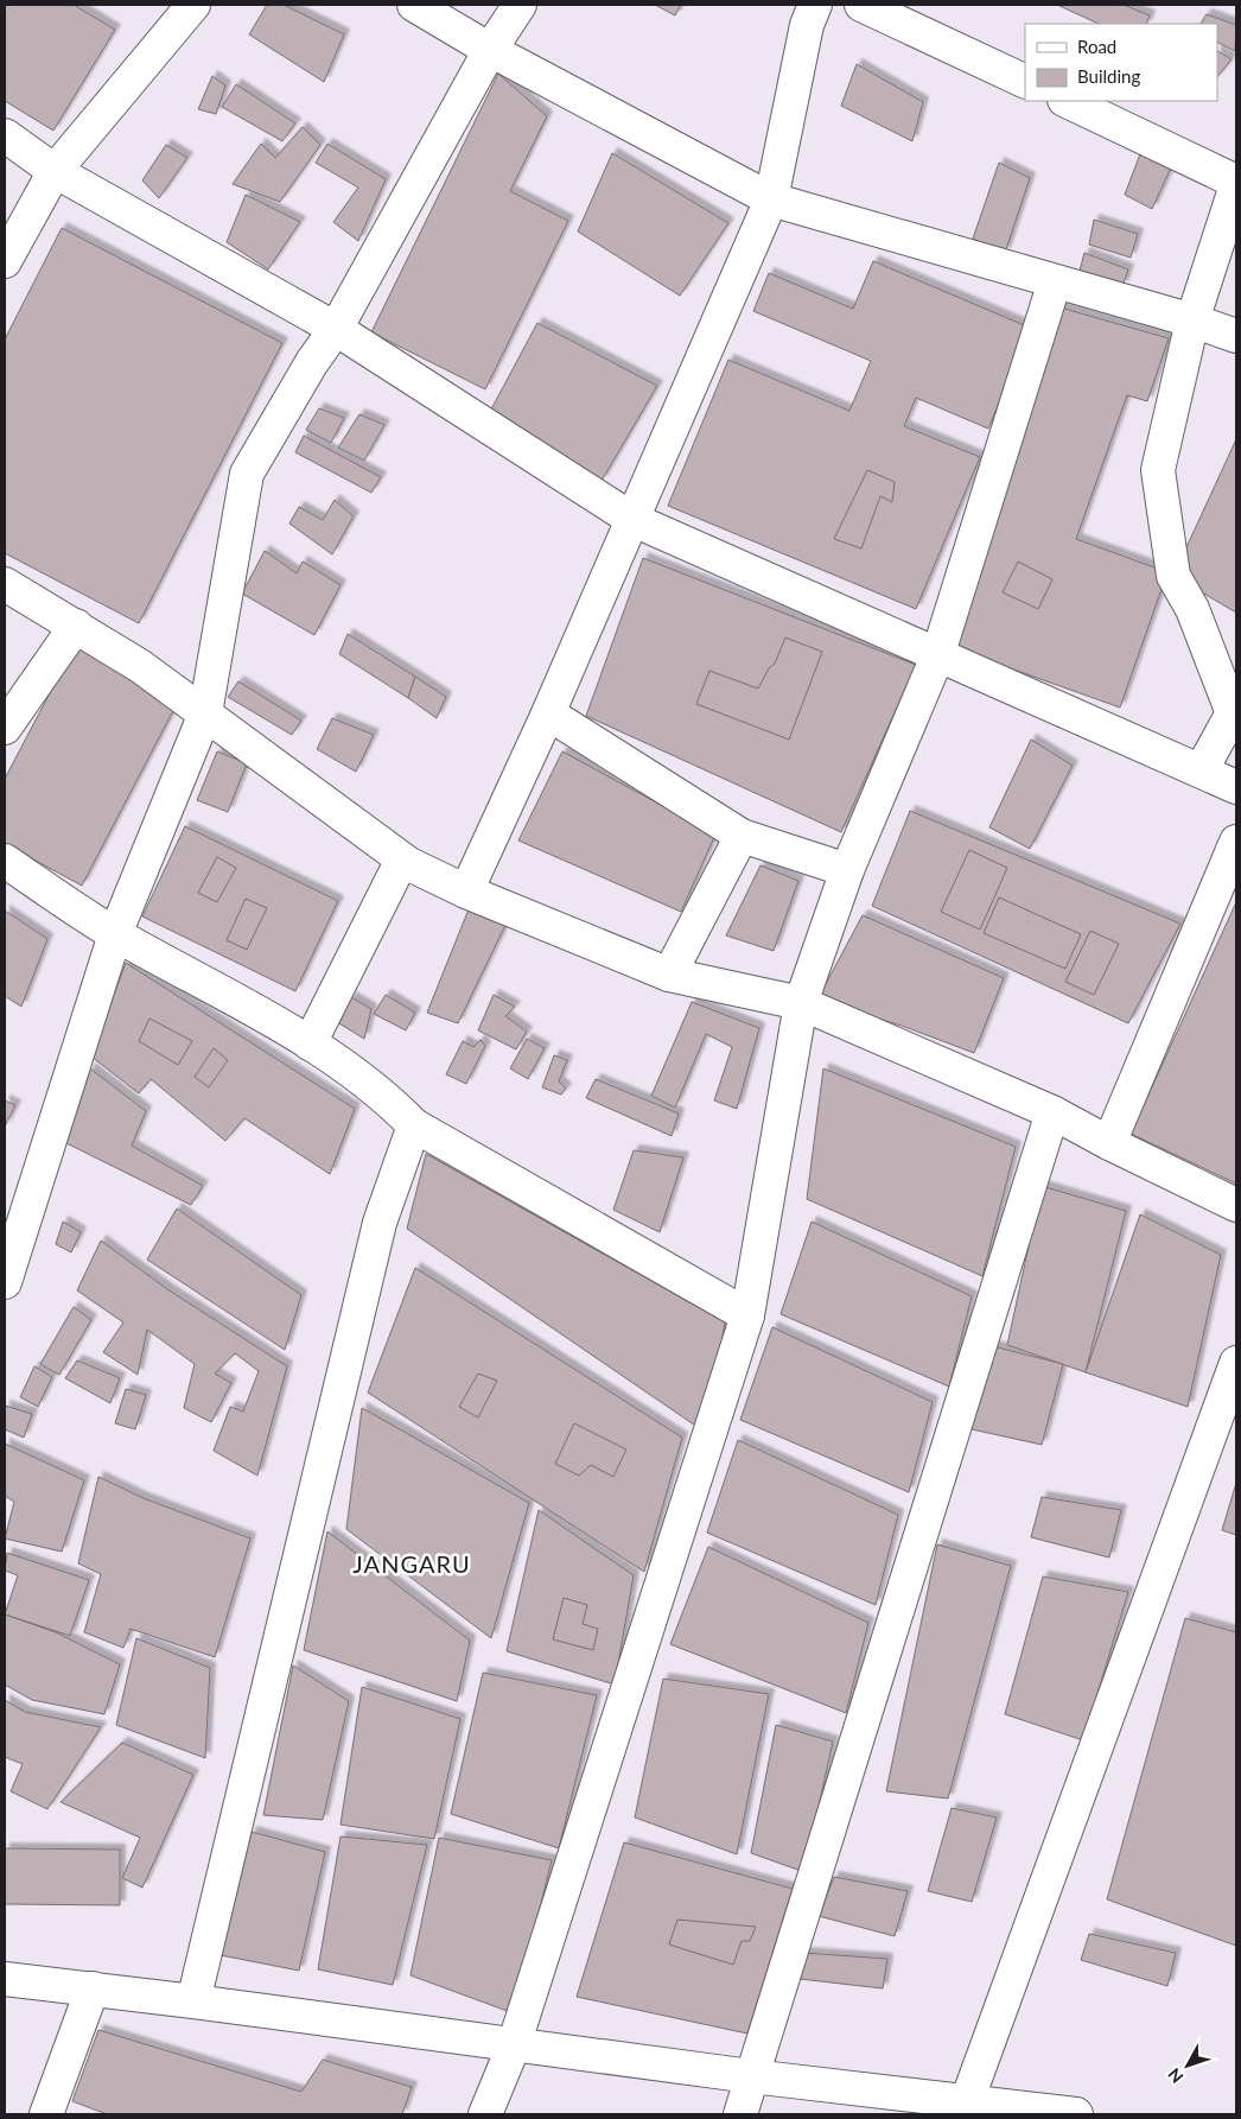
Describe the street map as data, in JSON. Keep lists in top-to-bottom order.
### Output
{
  "districts": ["JANGARU"],
  "legend": ["Road", "Building"],
  "north": "bottom left"
}
